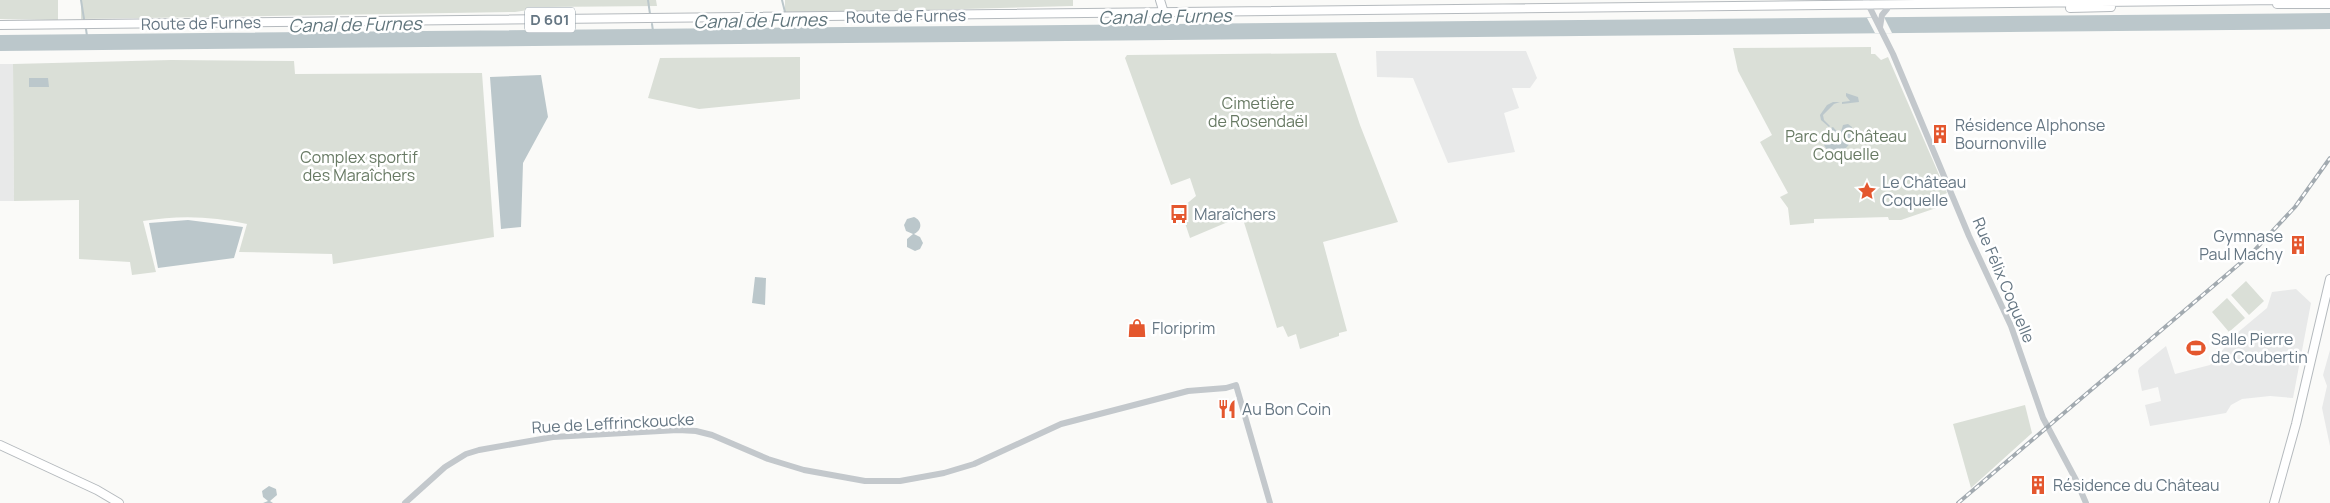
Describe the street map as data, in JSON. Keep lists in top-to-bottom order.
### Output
{
  "streets": {
    "main road": ["Route de Furnes", "D 601"],
    "street": ["Rue Félix Coquelle", "Rue de Leffrinckoucke"]
  },
  "crossings": [
    ["Route de Furnes", "Rue Félix Coquelle"]
  ],
  "water": ["Canal de Furnes"],
  "parks": ["Cimetière de Rosendaël", "Parc du Château Coquelle", "Complex sportif des Maraîchers"],
  "places": {
    "building": ["Résidence Alphonse Bournonville", "Gymnase Paul Machy", "Résidence du Château"],
    "place": ["Le Château Coquelle"],
    "bus stop": ["Maraîchers"],
    "shop": ["Floriprim"],
    "sports": ["Salle Pierre de Coubertin"],
    "restaurant": ["Au Bon Coin"]
  }
}
